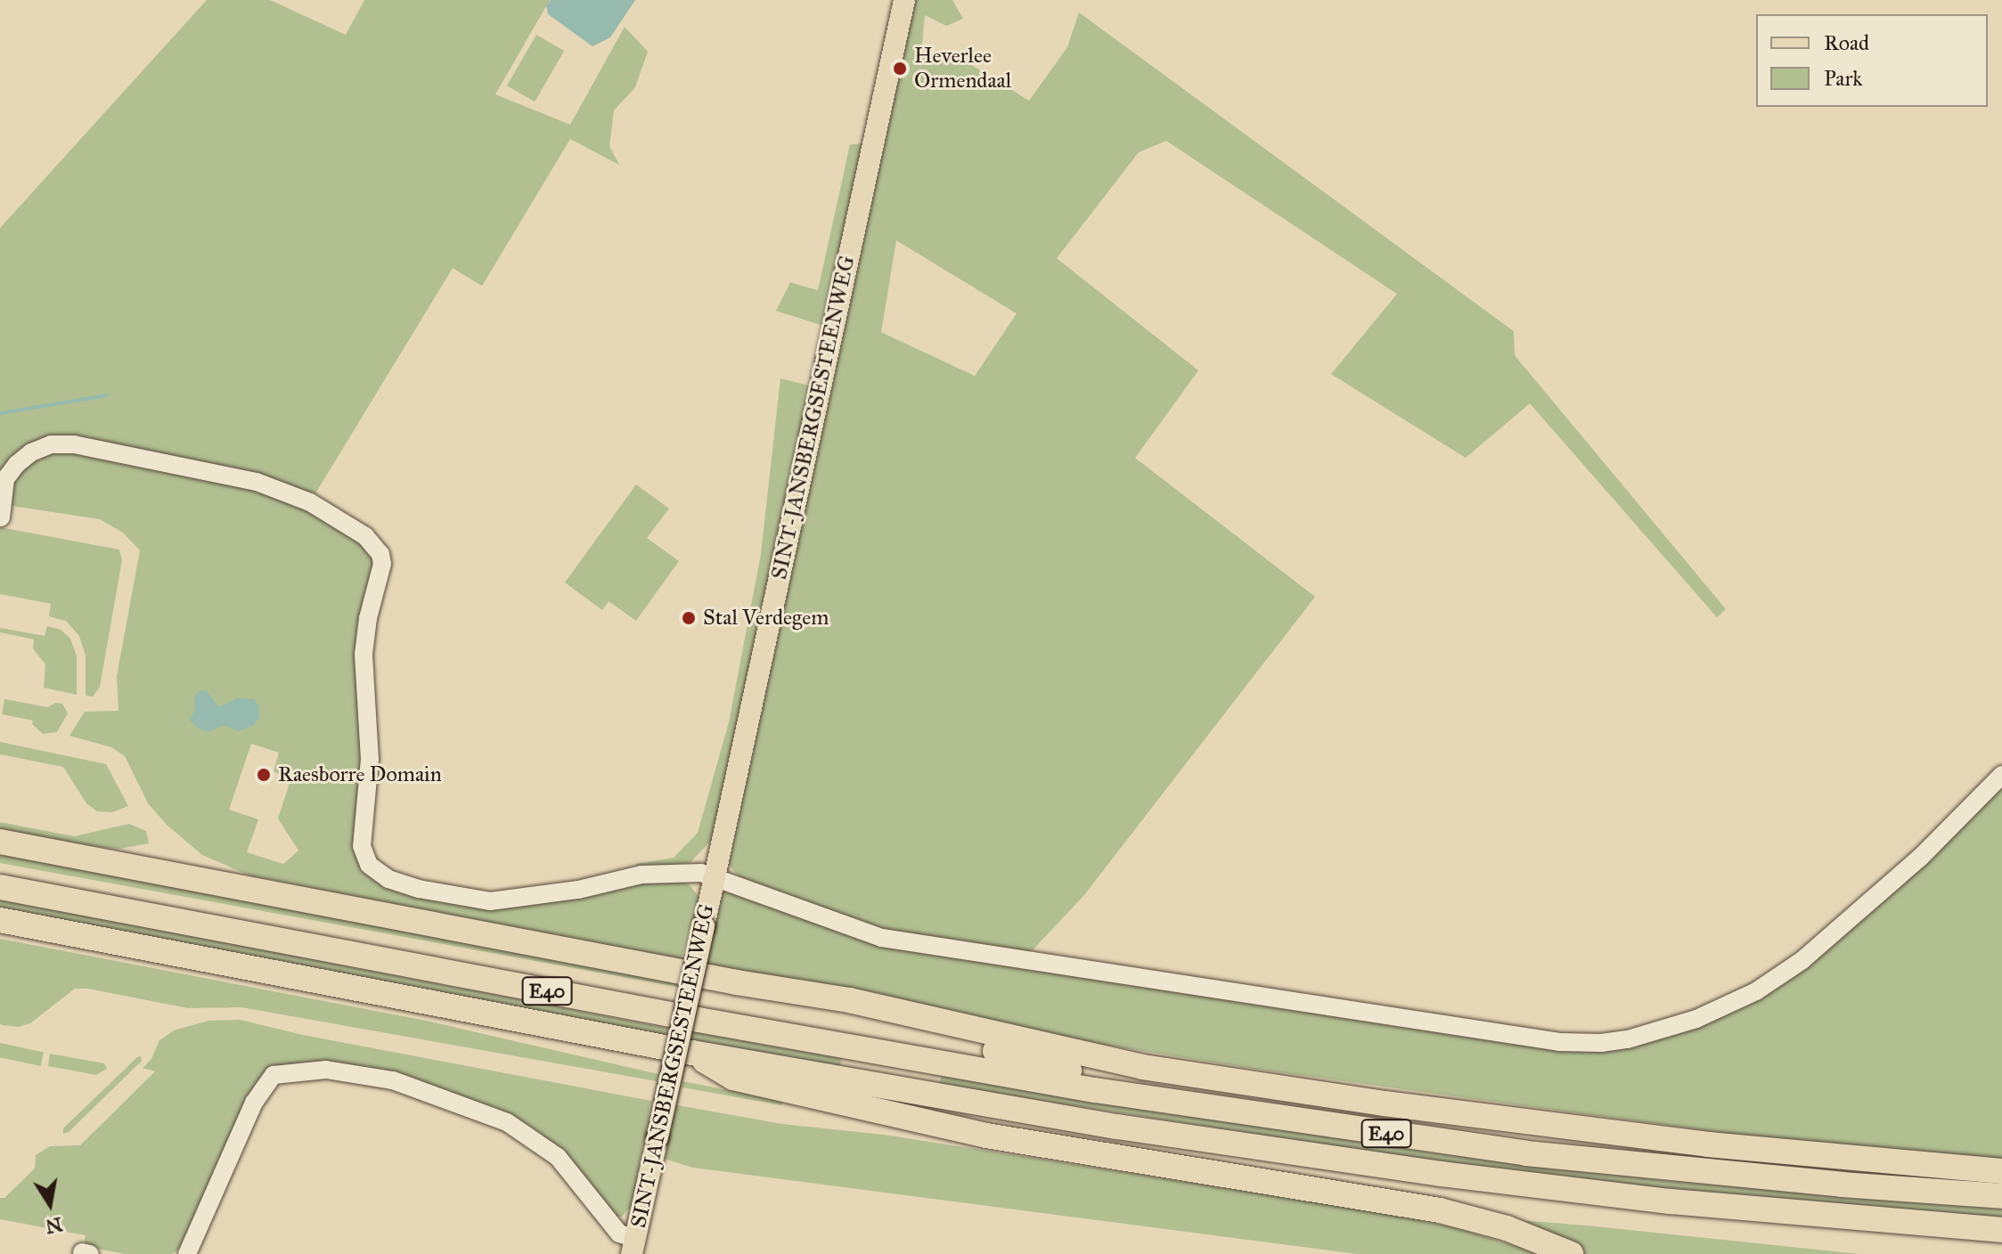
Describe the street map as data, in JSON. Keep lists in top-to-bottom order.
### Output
{
  "streets": {
    "highway": ["E40"],
    "main road": ["SINT-JANSBERGSESTEENWEG"]
  },
  "places": ["Heverlee Ormendaal", "Stal Verdegem", "Raesborre Domain"],
  "legend": ["Road", "Park"],
  "north": "bottom"
}
